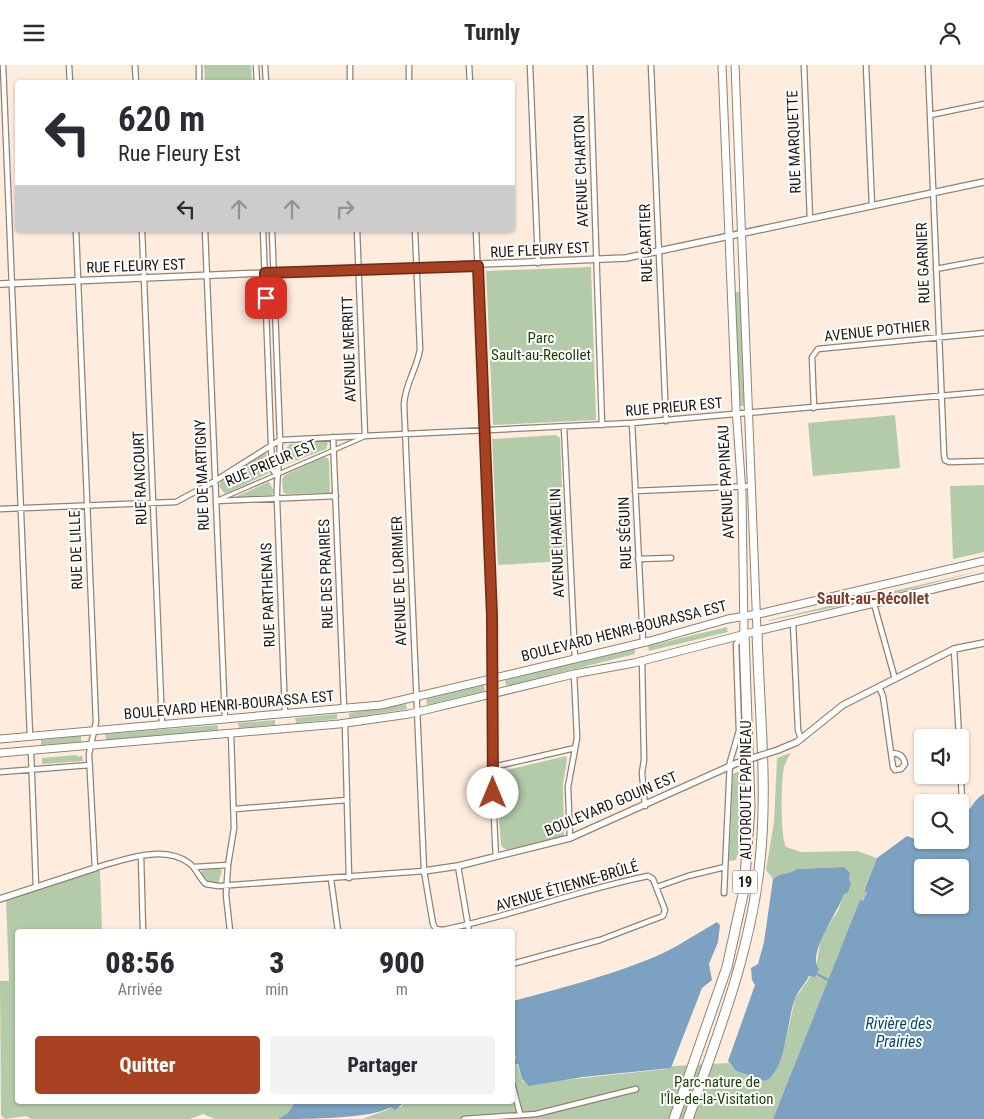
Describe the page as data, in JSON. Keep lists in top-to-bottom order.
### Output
{
  "streets": {
    "highway": ["AUTOROUTE PAPINEAU", "19"],
    "main road": ["AVENUE PAPINEAU", "BOULEVARD HENRI-BOURASSA EST"],
    "street": [
      "RUE MARQUETTE",
      "AVENUE CHARTON",
      "RUE CARTIER",
      "RUE FLEURY EST",
      "RUE GARNIER",
      "AVENUE POTHIER",
      "AVENUE MERRITT",
      "RUE PRIEUR EST",
      "RUE DE MARTIGNY",
      "RUE RANCOURT",
      "RUE SÉGUIN",
      "AVENUE HAMELIN",
      "RUE DE LILLE",
      "RUE DES PRAIRIES",
      "AVENUE DE LORIMIER",
      "RUE PARTHENAIS",
      "BOULEVARD GOUIN EST",
      "AVENUE ÉTIENNE-BRÛLÉ"
    ]
  },
  "crossings": [
    ["RUE MARQUETTE", "RUE FLEURY EST"],
    ["AVENUE CHARTON", "RUE FLEURY EST"],
    ["AVENUE CHARTON", "RUE PRIEUR EST"],
    ["RUE CARTIER", "RUE FLEURY EST"],
    ["RUE CARTIER", "RUE PRIEUR EST"],
    ["RUE FLEURY EST", "RUE GARNIER"],
    ["RUE FLEURY EST", "AVENUE MERRITT"],
    ["RUE FLEURY EST", "RUE DE MARTIGNY"],
    ["RUE FLEURY EST", "RUE RANCOURT"],
    ["RUE FLEURY EST", "AVENUE PAPINEAU"],
    ["RUE FLEURY EST", "RUE DE LILLE"],
    ["RUE FLEURY EST", "AVENUE DE LORIMIER"],
    ["RUE FLEURY EST", "RUE PARTHENAIS"],
    ["RUE GARNIER", "AVENUE POTHIER"],
    ["RUE GARNIER", "RUE PRIEUR EST"],
    ["AVENUE POTHIER", "RUE PRIEUR EST"],
    ["AVENUE MERRITT", "RUE PRIEUR EST"],
    ["RUE PRIEUR EST", "RUE DE MARTIGNY"],
    ["RUE PRIEUR EST", "RUE RANCOURT"],
    ["RUE PRIEUR EST", "AVENUE PAPINEAU"],
    ["RUE PRIEUR EST", "RUE SÉGUIN"],
    ["RUE PRIEUR EST", "AVENUE HAMELIN"],
    ["RUE PRIEUR EST", "RUE DE LILLE"],
    ["RUE PRIEUR EST", "RUE DES PRAIRIES"],
    ["RUE PRIEUR EST", "AVENUE DE LORIMIER"],
    ["RUE PRIEUR EST", "RUE PARTHENAIS"],
    ["RUE DE MARTIGNY", "BOULEVARD HENRI-BOURASSA EST"],
    ["RUE RANCOURT", "BOULEVARD HENRI-BOURASSA EST"],
    ["AVENUE PAPINEAU", "BOULEVARD HENRI-BOURASSA EST"],
    ["AVENUE PAPINEAU", "AUTOROUTE PAPINEAU"],
    ["AVENUE PAPINEAU", "BOULEVARD GOUIN EST"],
    ["AVENUE PAPINEAU", "AVENUE ÉTIENNE-BRÛLÉ"],
    ["RUE SÉGUIN", "BOULEVARD HENRI-BOURASSA EST"],
    ["AVENUE HAMELIN", "BOULEVARD HENRI-BOURASSA EST"],
    ["RUE DE LILLE", "BOULEVARD HENRI-BOURASSA EST"],
    ["RUE DE LILLE", "BOULEVARD GOUIN EST"],
    ["RUE DES PRAIRIES", "BOULEVARD HENRI-BOURASSA EST"],
    ["AVENUE DE LORIMIER", "BOULEVARD HENRI-BOURASSA EST"],
    ["AVENUE DE LORIMIER", "BOULEVARD GOUIN EST"],
    ["RUE PARTHENAIS", "BOULEVARD HENRI-BOURASSA EST"],
    ["BOULEVARD HENRI-BOURASSA EST", "AUTOROUTE PAPINEAU"]
  ],
  "districts": ["Sault-au-Récollet"],
  "water": ["Rivière des Prairies"],
  "parks": ["Parc Sault-au-Recollet", "Parc-nature de l'Île-de-la-Visitation"],
  "page": {
    "header": "Turnly",
    "turn": ["620 m", "Rue Fleury Est"],
    "eta": [
      "08:56",
      "Arrivée",
      "3",
      "min",
      "900",
      "m"
    ],
    "buttons": ["Quitter", "Partager"]
  }
}
